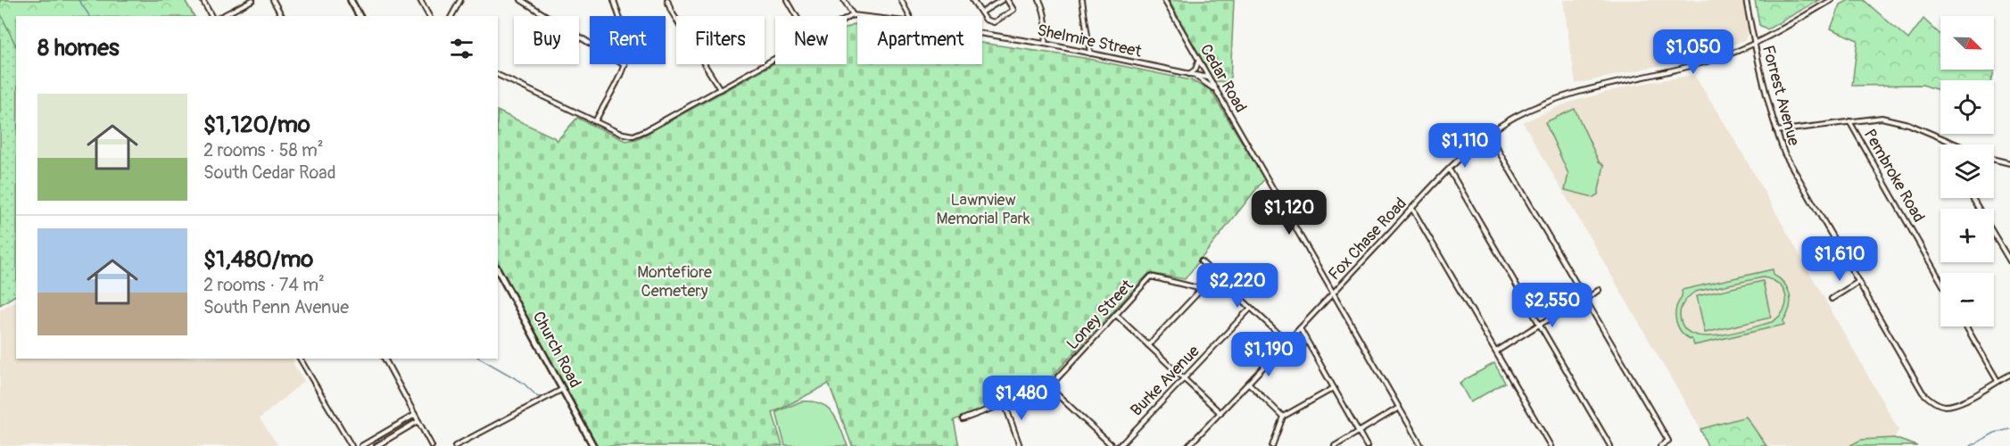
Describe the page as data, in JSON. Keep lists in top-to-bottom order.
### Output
{
  "streets": {
    "street": [
      "Shelmire Street",
      "Cedar Road",
      "Forrest Avenue",
      "Pembroke Road",
      "Fox Chase Road",
      "Loney Street",
      "Church Road",
      "Burke Avenue"
    ]
  },
  "crossings": [
    ["Shelmire Street", "Cedar Road"],
    ["Cedar Road", "Fox Chase Road"],
    ["Forrest Avenue", "Fox Chase Road"]
  ],
  "parks": ["Lawnview Memorial Park", "Montefiore Cemetery"],
  "north": "bottom right",
  "page": {
    "map_buttons": ["+", "−"],
    "chip": [
      "Buy",
      "Rent",
      "Filters",
      "New",
      "Apartment"
    ],
    "heading": "8 homes",
    "price": [
      "$1,050",
      "$1,110",
      "$1,120",
      "$1,610",
      "$2,220",
      "$2,550",
      "$1,190",
      "$1,480"
    ],
    "list": [
      {
        "name": "$1,120/mo",
        "note": "2 rooms · 58 m² · South Cedar Road"
      },
      {
        "name": "$1,480/mo",
        "note": "2 rooms · 74 m² · South Penn Avenue"
      }
    ]
  }
}
